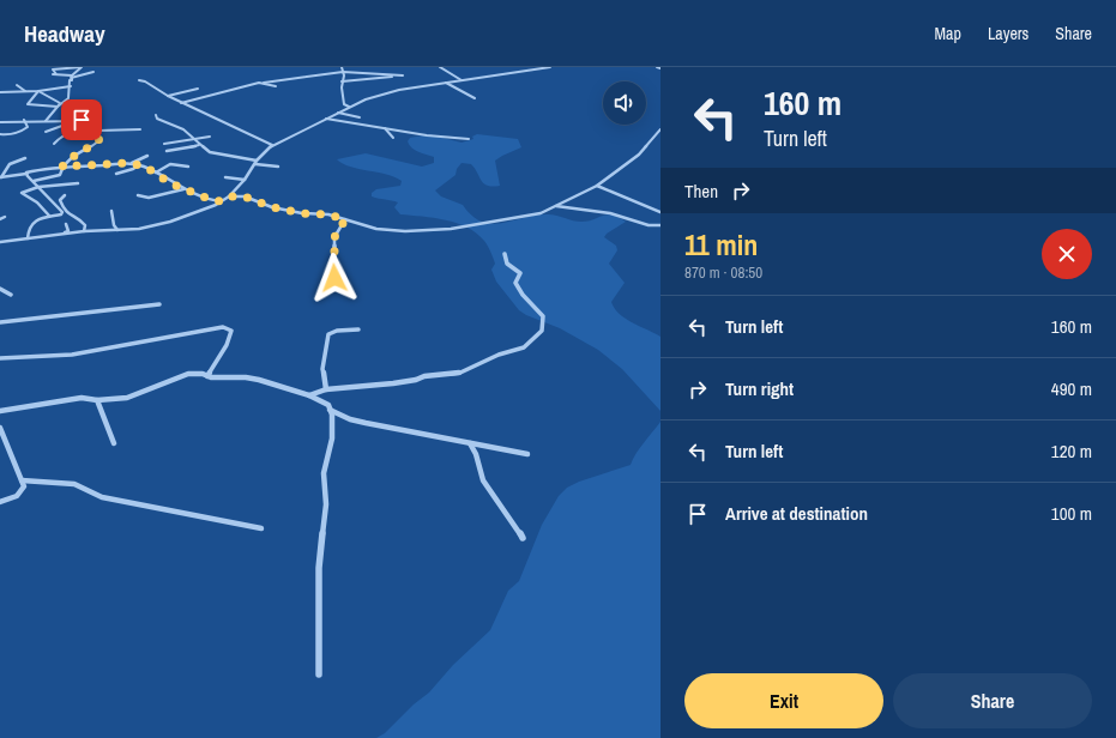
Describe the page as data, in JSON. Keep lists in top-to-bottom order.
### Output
{
  "page": {
    "header": "Headway",
    "nav": ["Map", "Layers", "Share"],
    "turn": ["160 m", "Turn left"],
    "then": "Then",
    "heading": ["11 min", "870 m · 08:50"],
    "list": [
      {
        "name": "Turn left",
        "value": "160 m"
      },
      {
        "name": "Turn right",
        "value": "490 m"
      },
      {
        "name": "Turn left",
        "value": "120 m"
      },
      {
        "name": "Arrive at destination",
        "value": "100 m"
      }
    ],
    "buttons": ["Exit", "Share"]
  }
}
